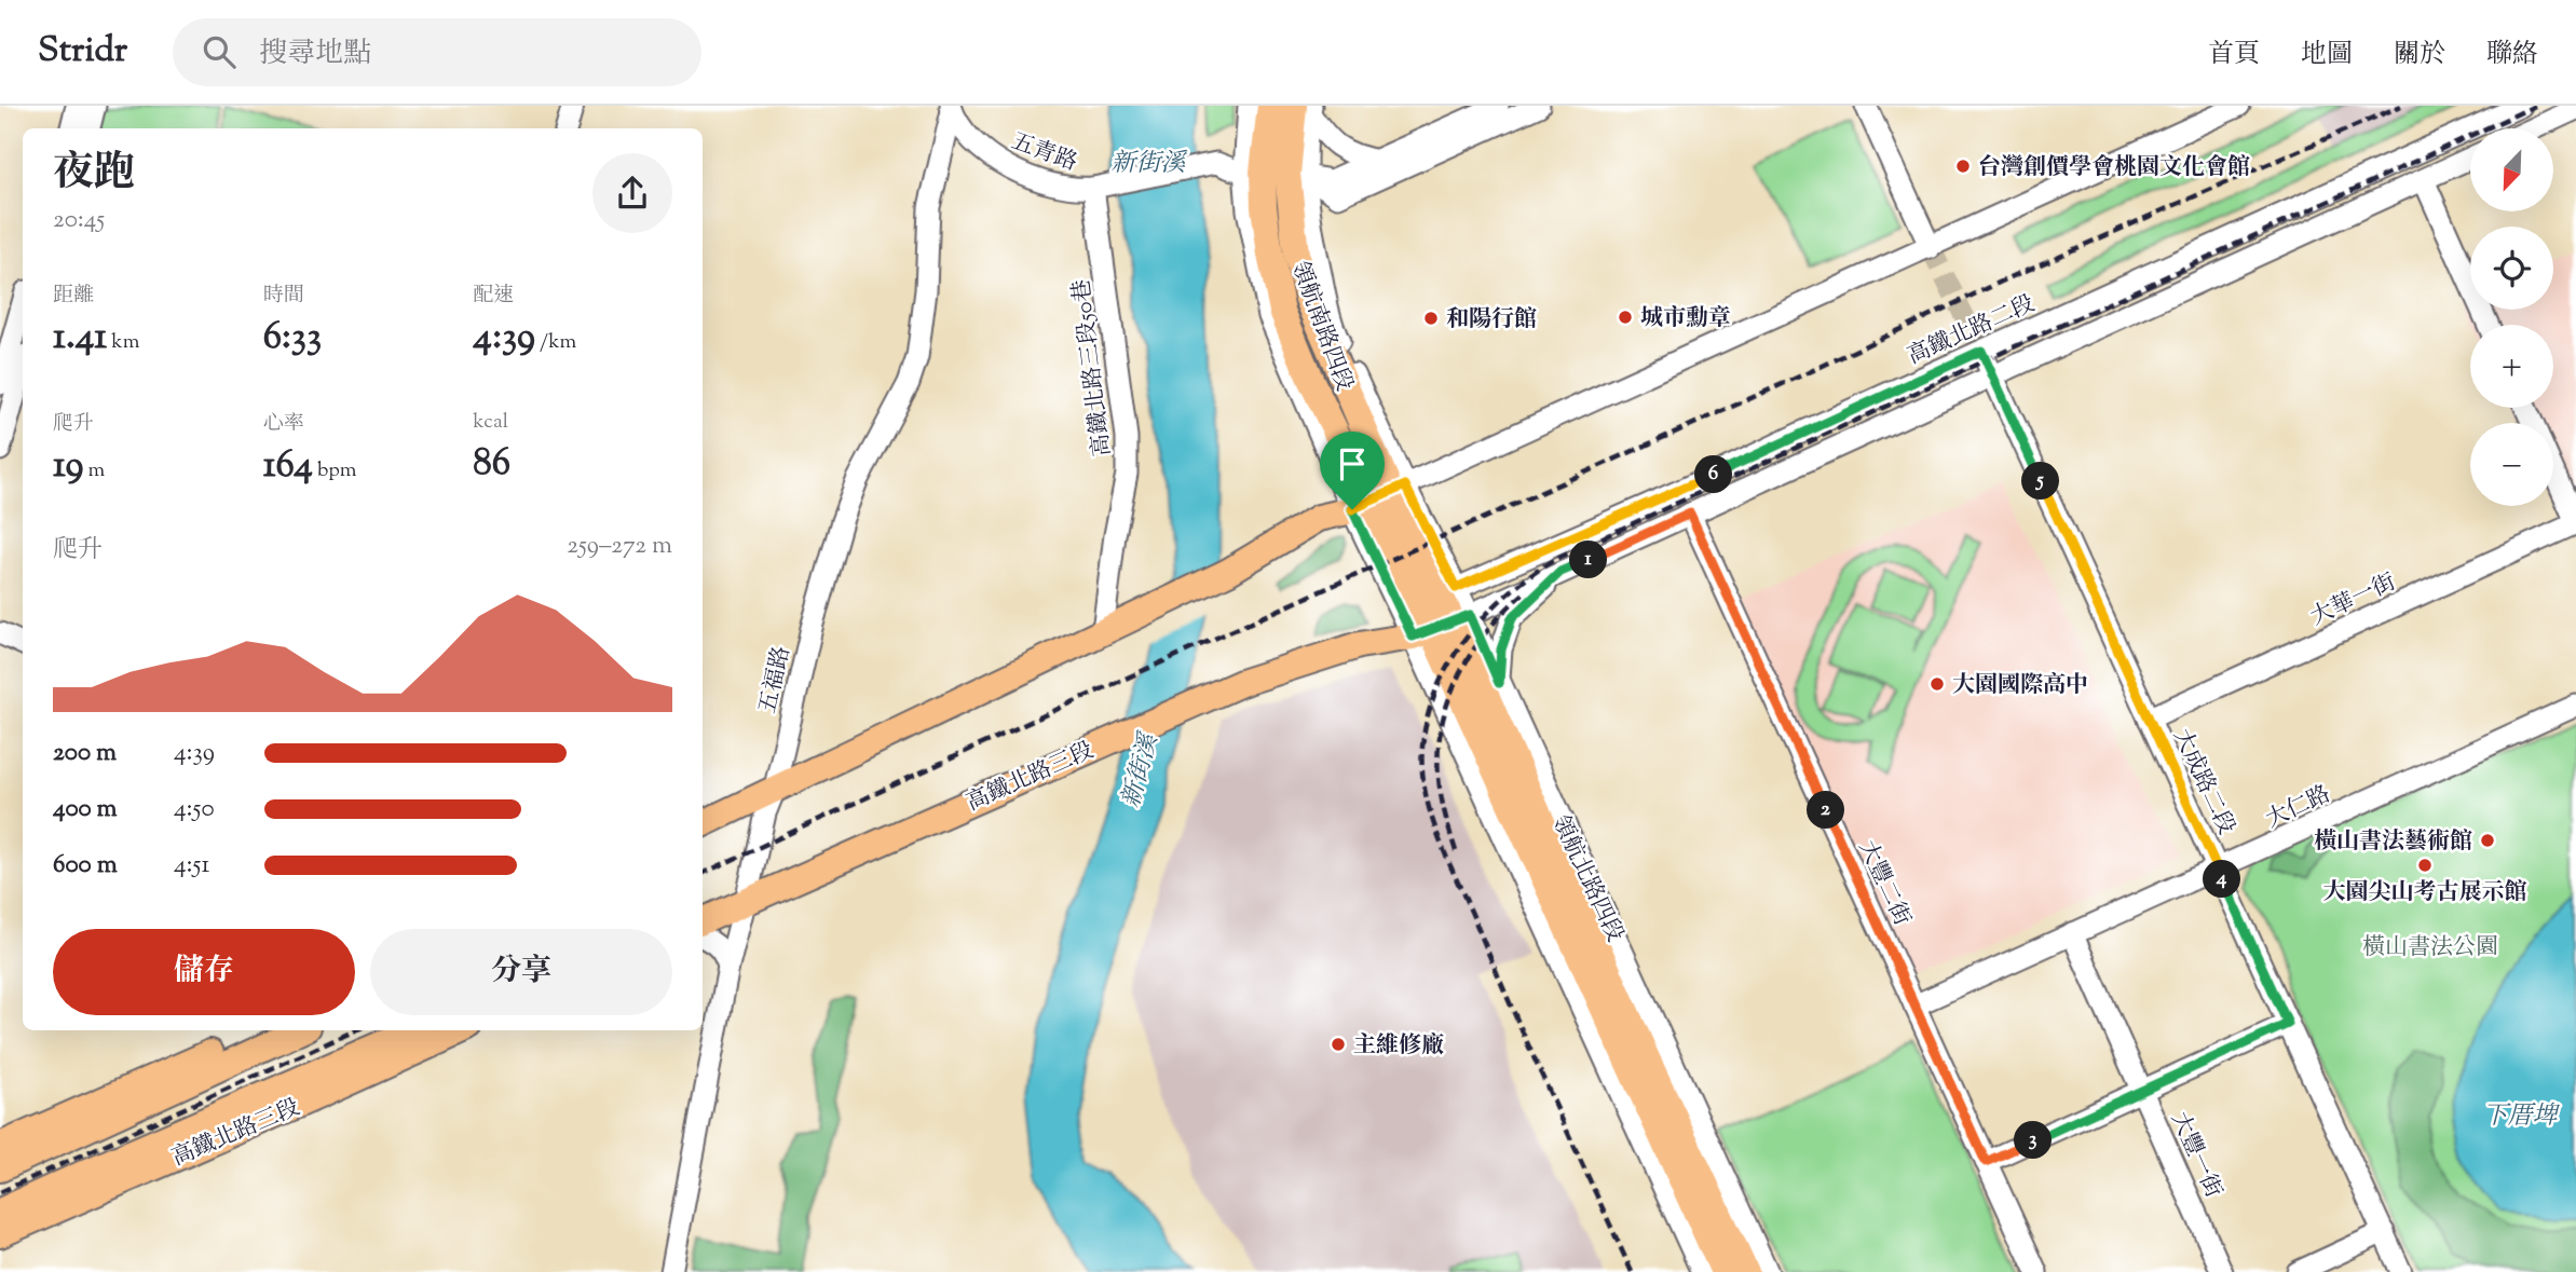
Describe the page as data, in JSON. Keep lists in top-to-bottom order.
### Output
{
  "streets": {
    "main road": ["領航南路四段", "高鐵北路三段", "領航北路四段"],
    "street": [
      "五青路",
      "高鐵北路二段",
      "高鐵北路三段50巷",
      "大華一街",
      "五福路",
      "大成路二段",
      "大仁路",
      "大豐二街",
      "大豐一街"
    ]
  },
  "crossings": [
    ["五青路", "領航南路四段"],
    ["五青路", "高鐵北路三段50巷"],
    ["五青路", "五福路"],
    ["領航南路四段", "領航北路四段"],
    ["高鐵北路二段", "高鐵北路三段"],
    ["高鐵北路二段", "大成路二段"],
    ["高鐵北路二段", "領航北路四段"],
    ["大華一街", "大成路二段"],
    ["五福路", "高鐵北路三段"],
    ["高鐵北路三段", "領航北路四段"],
    ["大成路二段", "大仁路"],
    ["大仁路", "大豐二街"],
    ["大仁路", "大豐一街"]
  ],
  "water": ["新街溪", "下厝埤"],
  "parks": ["橫山書法公園"],
  "places": [
    "台灣創價學會桃園文化會館",
    "城市勳章",
    "和陽行館",
    "大園國際高中",
    "橫山書法藝術館",
    "大園尖山考古展示館",
    "主維修廠"
  ],
  "north": "bottom left",
  "page": {
    "header": "Stridr",
    "search": "搜尋地點",
    "nav": [
      "首頁",
      "地圖",
      "關於",
      "聯絡"
    ],
    "map_buttons": ["+", "−"],
    "heading": ["夜跑", "20:45"],
    "stats": [
      ["距離", "1.41 km"],
      ["時間", "6:33"],
      ["配速", "4:39 /km"],
      ["爬升", "19 m"],
      ["心率", "164 bpm"],
      ["kcal", "86"]
    ],
    "pins": [
      "6",
      "5",
      "1",
      "2",
      "4",
      "3"
    ],
    "chart": ["爬升", "259–272 m"],
    "list": [
      {
        "name": "200 m",
        "note": "4:39"
      },
      {
        "name": "400 m",
        "note": "4:50"
      },
      {
        "name": "600 m",
        "note": "4:51"
      }
    ],
    "buttons": ["儲存", "分享"]
  }
}
